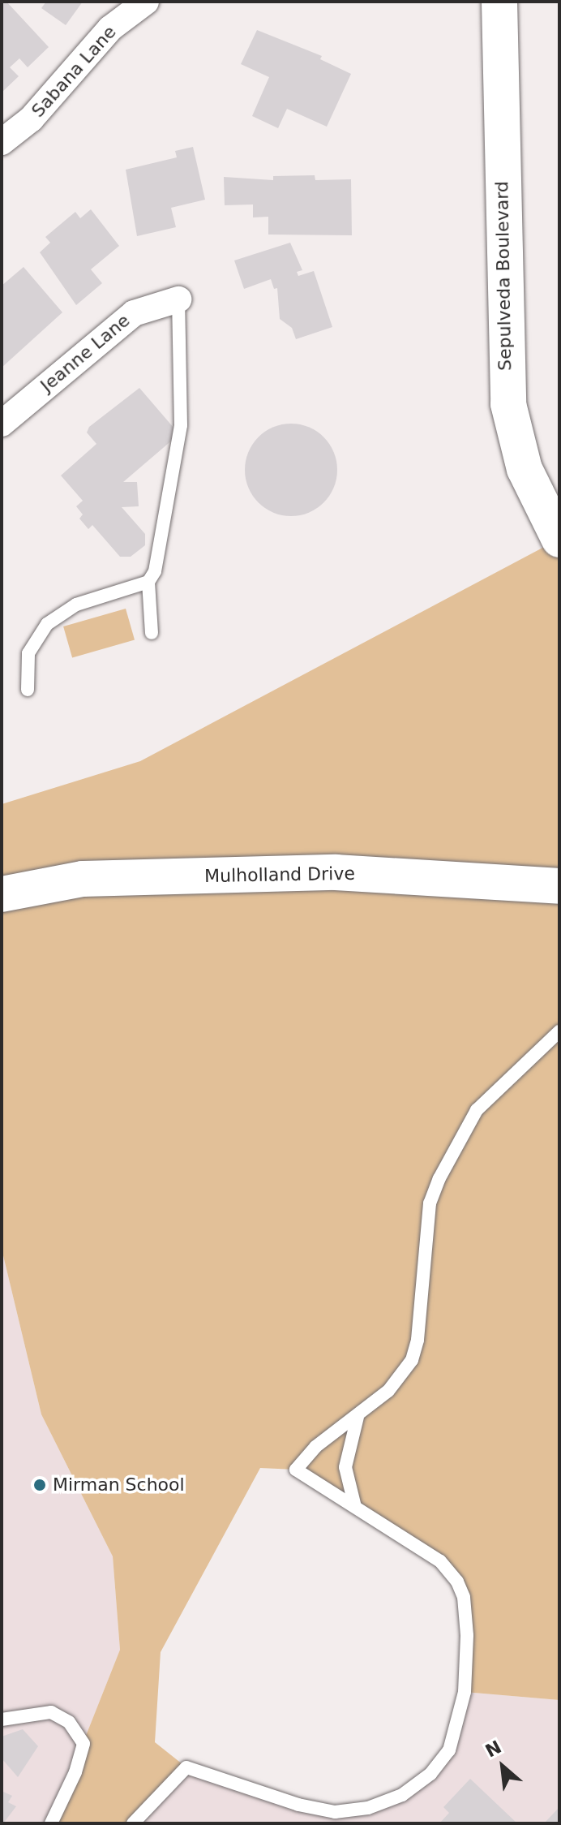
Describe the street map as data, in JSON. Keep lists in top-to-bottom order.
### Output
{
  "streets": {
    "main road": ["Sepulveda Boulevard", "Mulholland Drive"],
    "street": ["Sabana Lane", "Jeanne Lane"]
  },
  "places": ["Mirman School"],
  "north": "top left"
}
